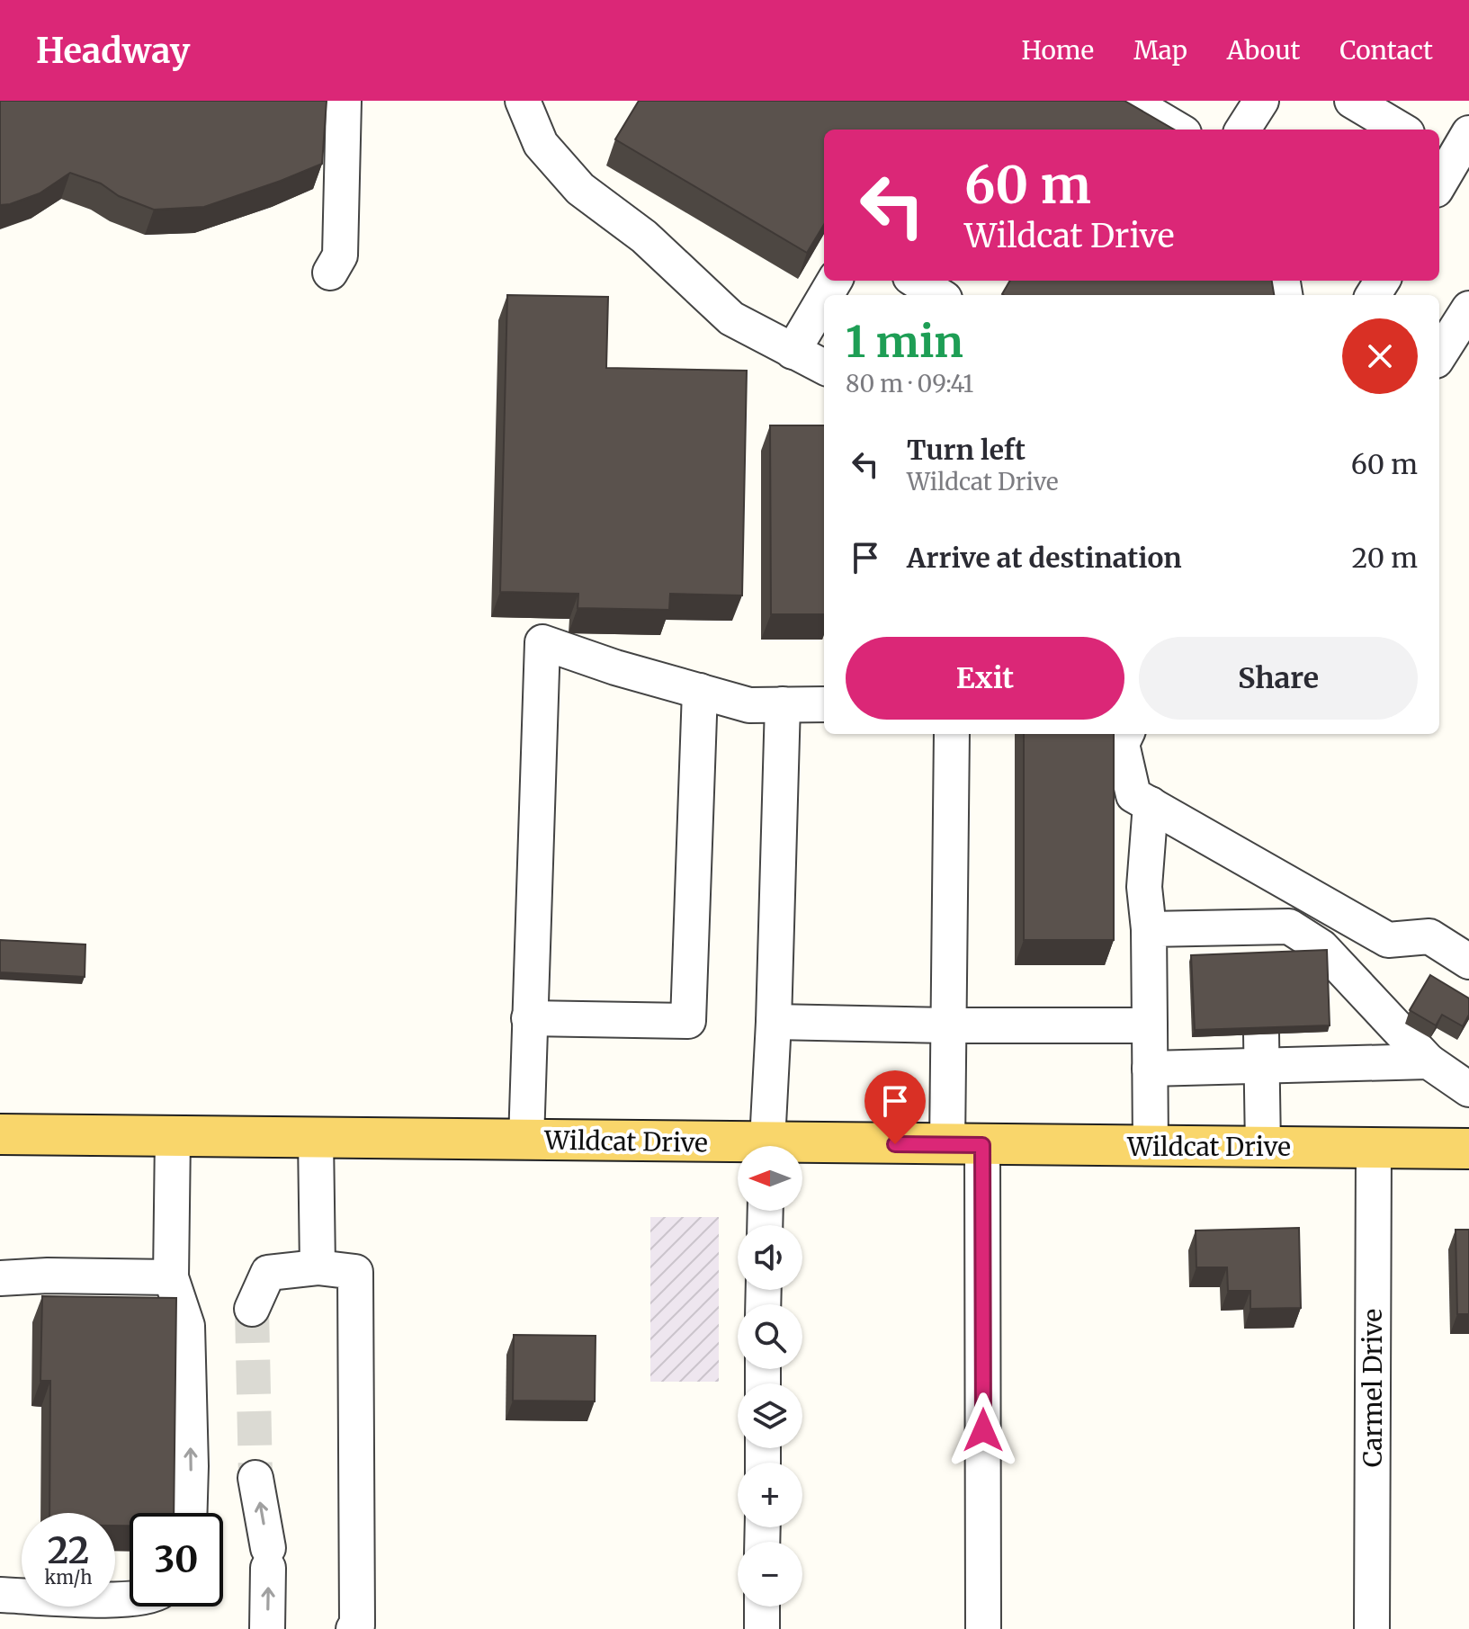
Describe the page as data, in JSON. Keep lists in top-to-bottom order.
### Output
{
  "streets": {
    "main road": ["Wildcat Drive"],
    "street": ["Carmel Drive"]
  },
  "crossings": [
    ["Wildcat Drive", "Carmel Drive"]
  ],
  "north": "left",
  "page": {
    "header": "Headway",
    "nav": [
      "Home",
      "Map",
      "About",
      "Contact"
    ],
    "turn": ["60 m", "Wildcat Drive"],
    "heading": ["1 min", "80 m · 09:41"],
    "list": [
      {
        "name": "Turn left",
        "note": "Wildcat Drive",
        "value": "60 m"
      },
      {
        "name": "Arrive at destination",
        "value": "20 m"
      }
    ],
    "buttons": ["Exit", "Share"],
    "map_buttons": ["+", "−"],
    "speed": "22 km/h",
    "limit": "30"
  }
}
